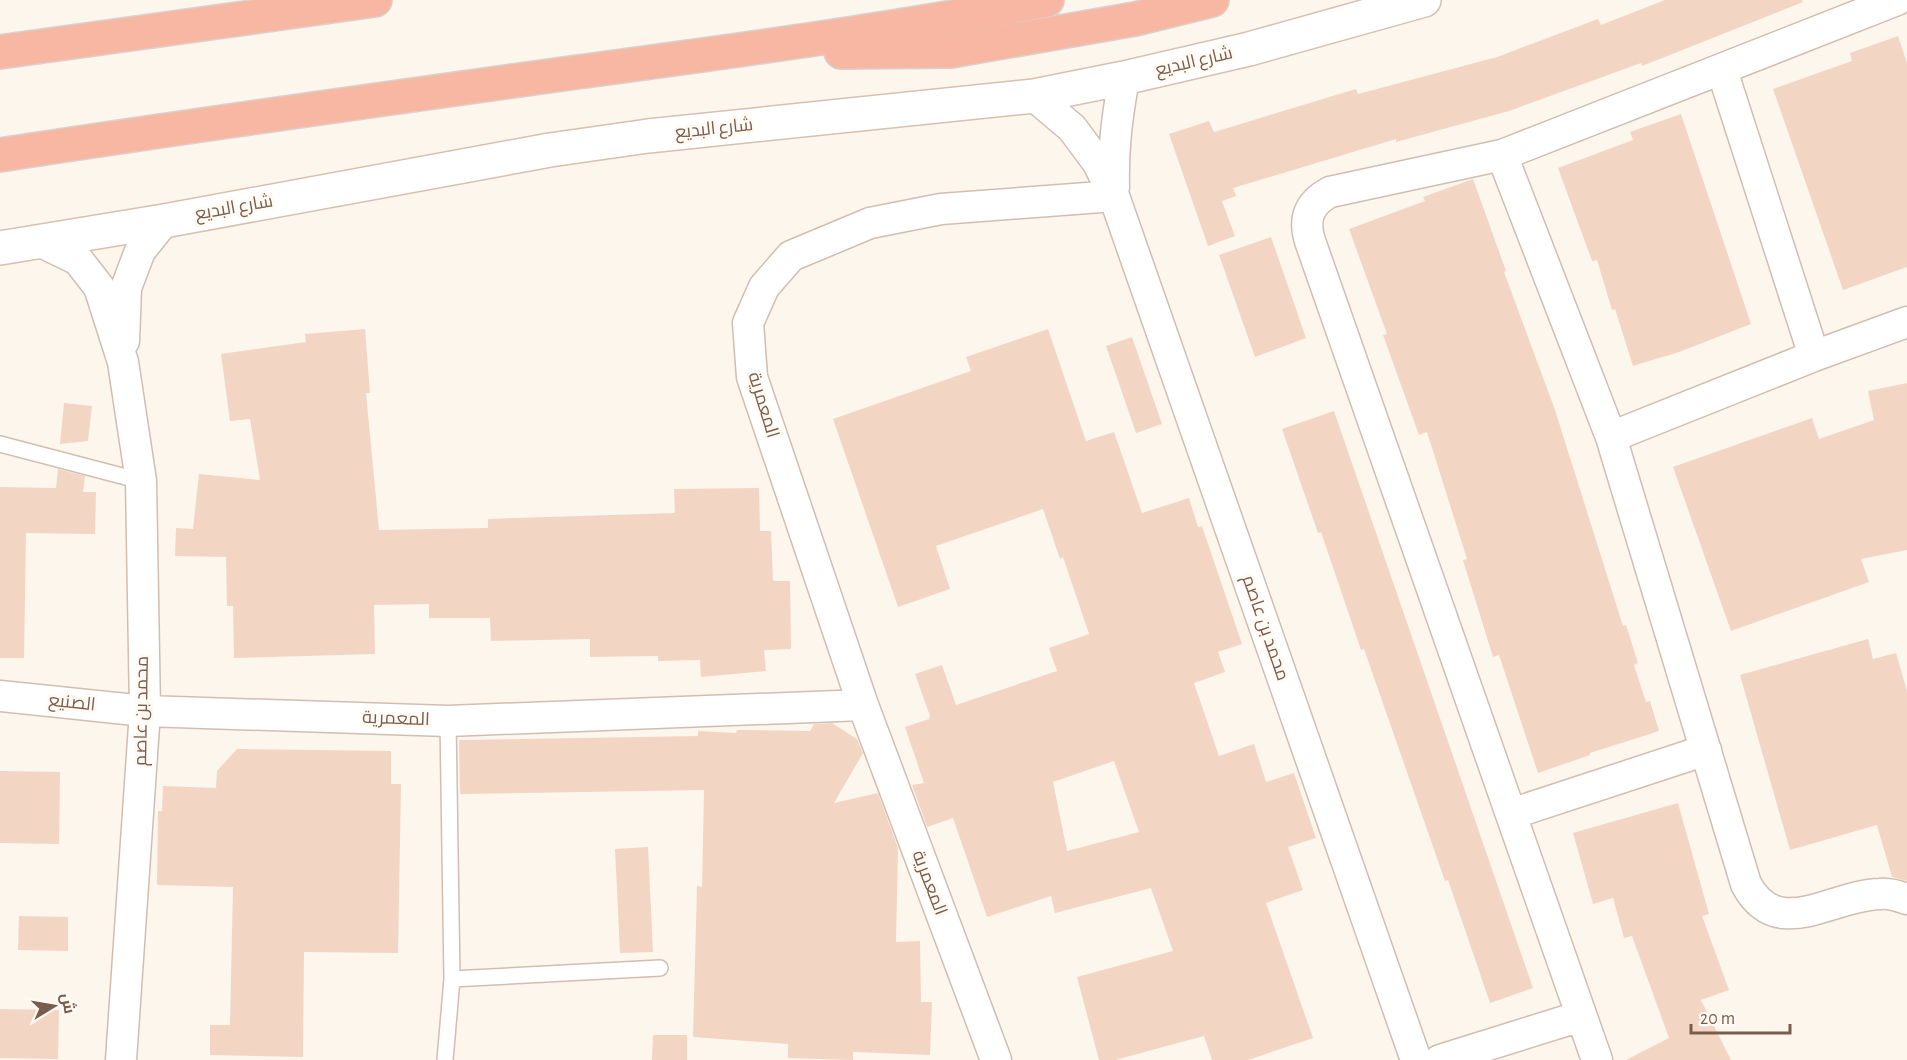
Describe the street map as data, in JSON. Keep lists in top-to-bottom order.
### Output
{
  "streets": {
    "main road": ["شارع البديع"],
    "street": ["المعمرية", "محمد بن عاصم", "الصنيع"]
  },
  "crossings": [
    ["شارع البديع", "محمد بن عاصم"],
    ["المعمرية", "محمد بن عاصم"],
    ["المعمرية", "الصنيع"],
    ["محمد بن عاصم", "الصنيع"]
  ],
  "scale_bar": "20 m",
  "north": "right"
}
